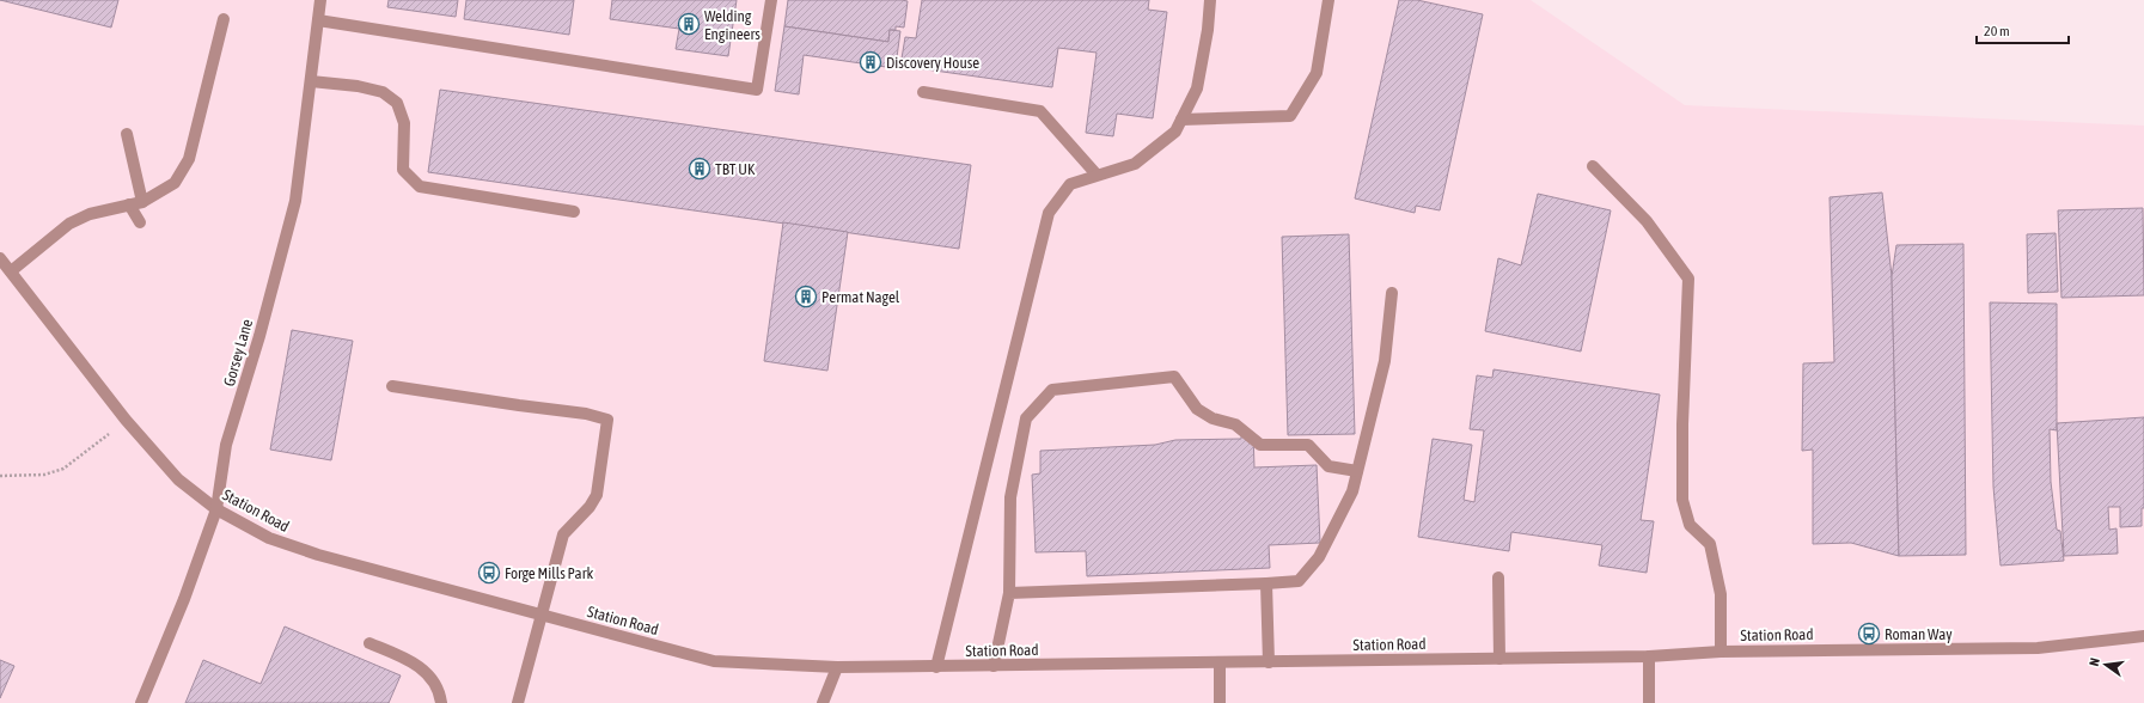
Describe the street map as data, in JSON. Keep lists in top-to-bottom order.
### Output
{
  "streets": {
    "street": ["Gorsey Lane", "Station Road"]
  },
  "crossings": [
    ["Gorsey Lane", "Station Road"]
  ],
  "places": {
    "building": [
      "Welding Engineers",
      "Discovery House",
      "TBT UK",
      "Permat Nagel"
    ],
    "bus stop": ["Forge Mills Park", "Roman Way"]
  },
  "scale_bar": "20 m",
  "north": "left"
}
